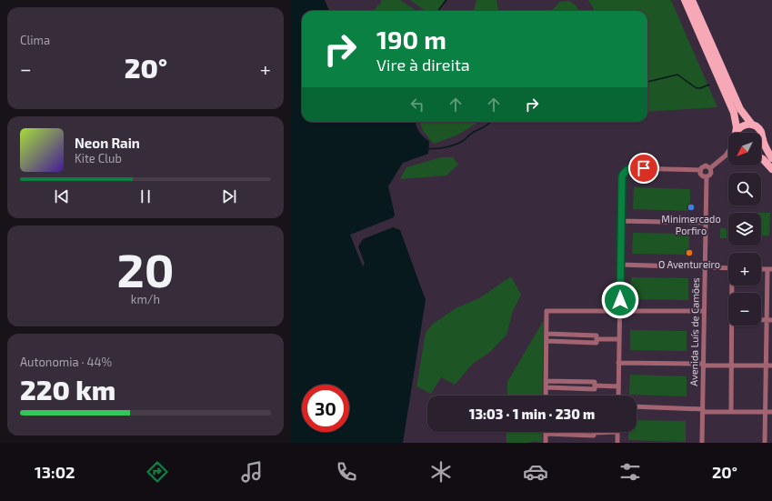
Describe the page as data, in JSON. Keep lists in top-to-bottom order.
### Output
{
  "streets": {
    "street": ["Avenida Luís de Camões"]
  },
  "places": ["Minimercado Porfiro", "O Aventureiro"],
  "north": "bottom left",
  "page": {
    "tile": [
      "Clima",
      ["20", "km/h"],
      ["Autonomia · 44%", "220 km"]
    ],
    "turn": ["190 m", "Vire à direita"],
    "heat": ["−", "20°", "+"],
    "song": ["Neon Rain", "Kite Club"],
    "map_buttons": ["+", "−"],
    "limit": "30",
    "trip": "13:03 · 1 min · 230 m",
    "tabs": ["13:02", "20°"]
  }
}
